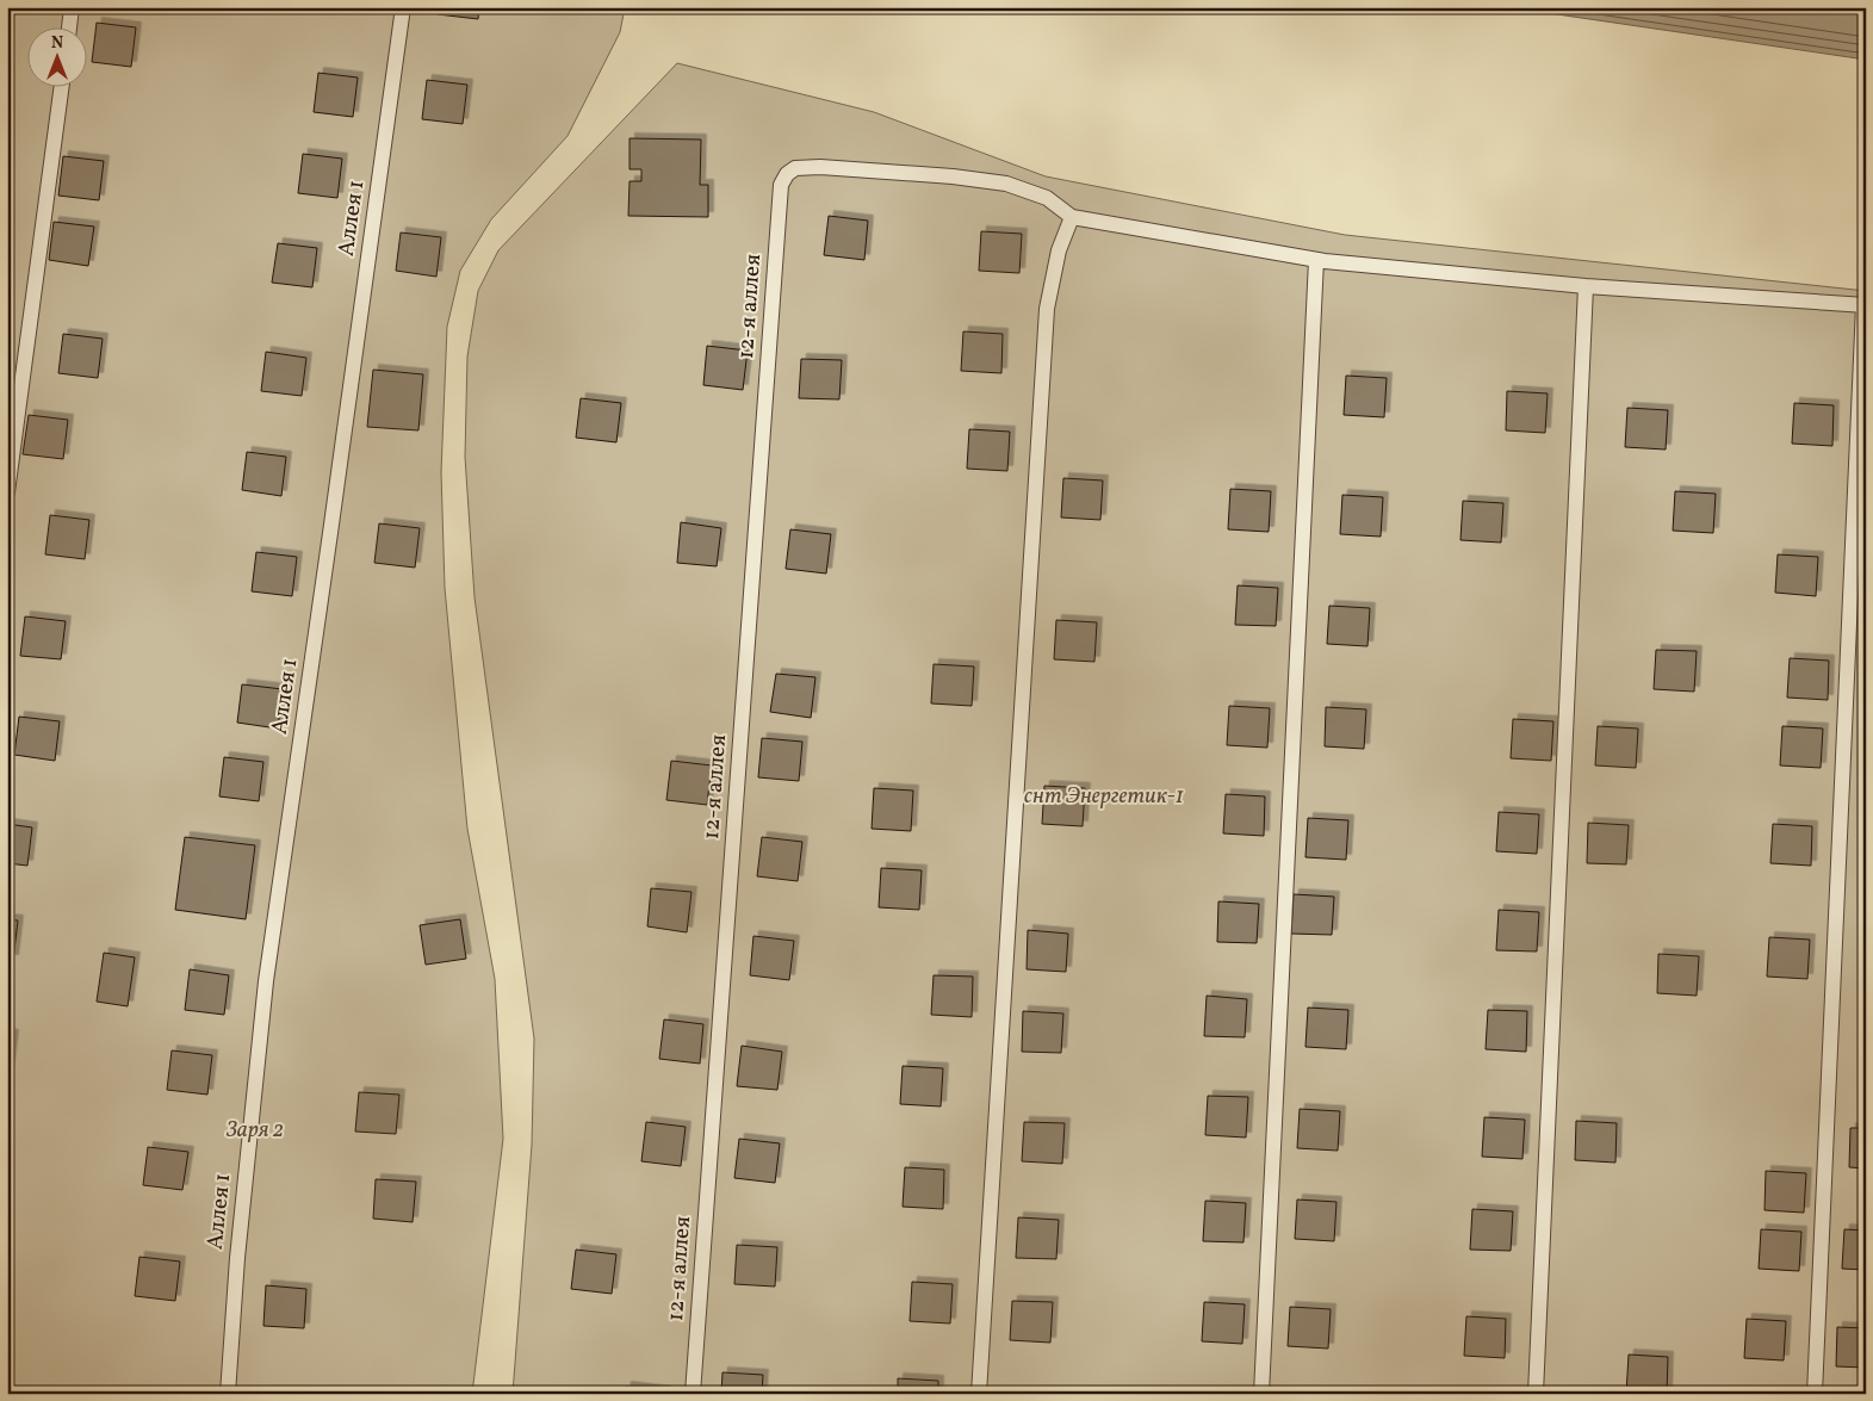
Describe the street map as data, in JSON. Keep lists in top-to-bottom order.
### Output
{
  "streets": {
    "lane": ["Аллея 1", "12-я аллея"]
  },
  "parks": ["снт Энергетик-1", "Заря 2"],
  "north": "top"
}
